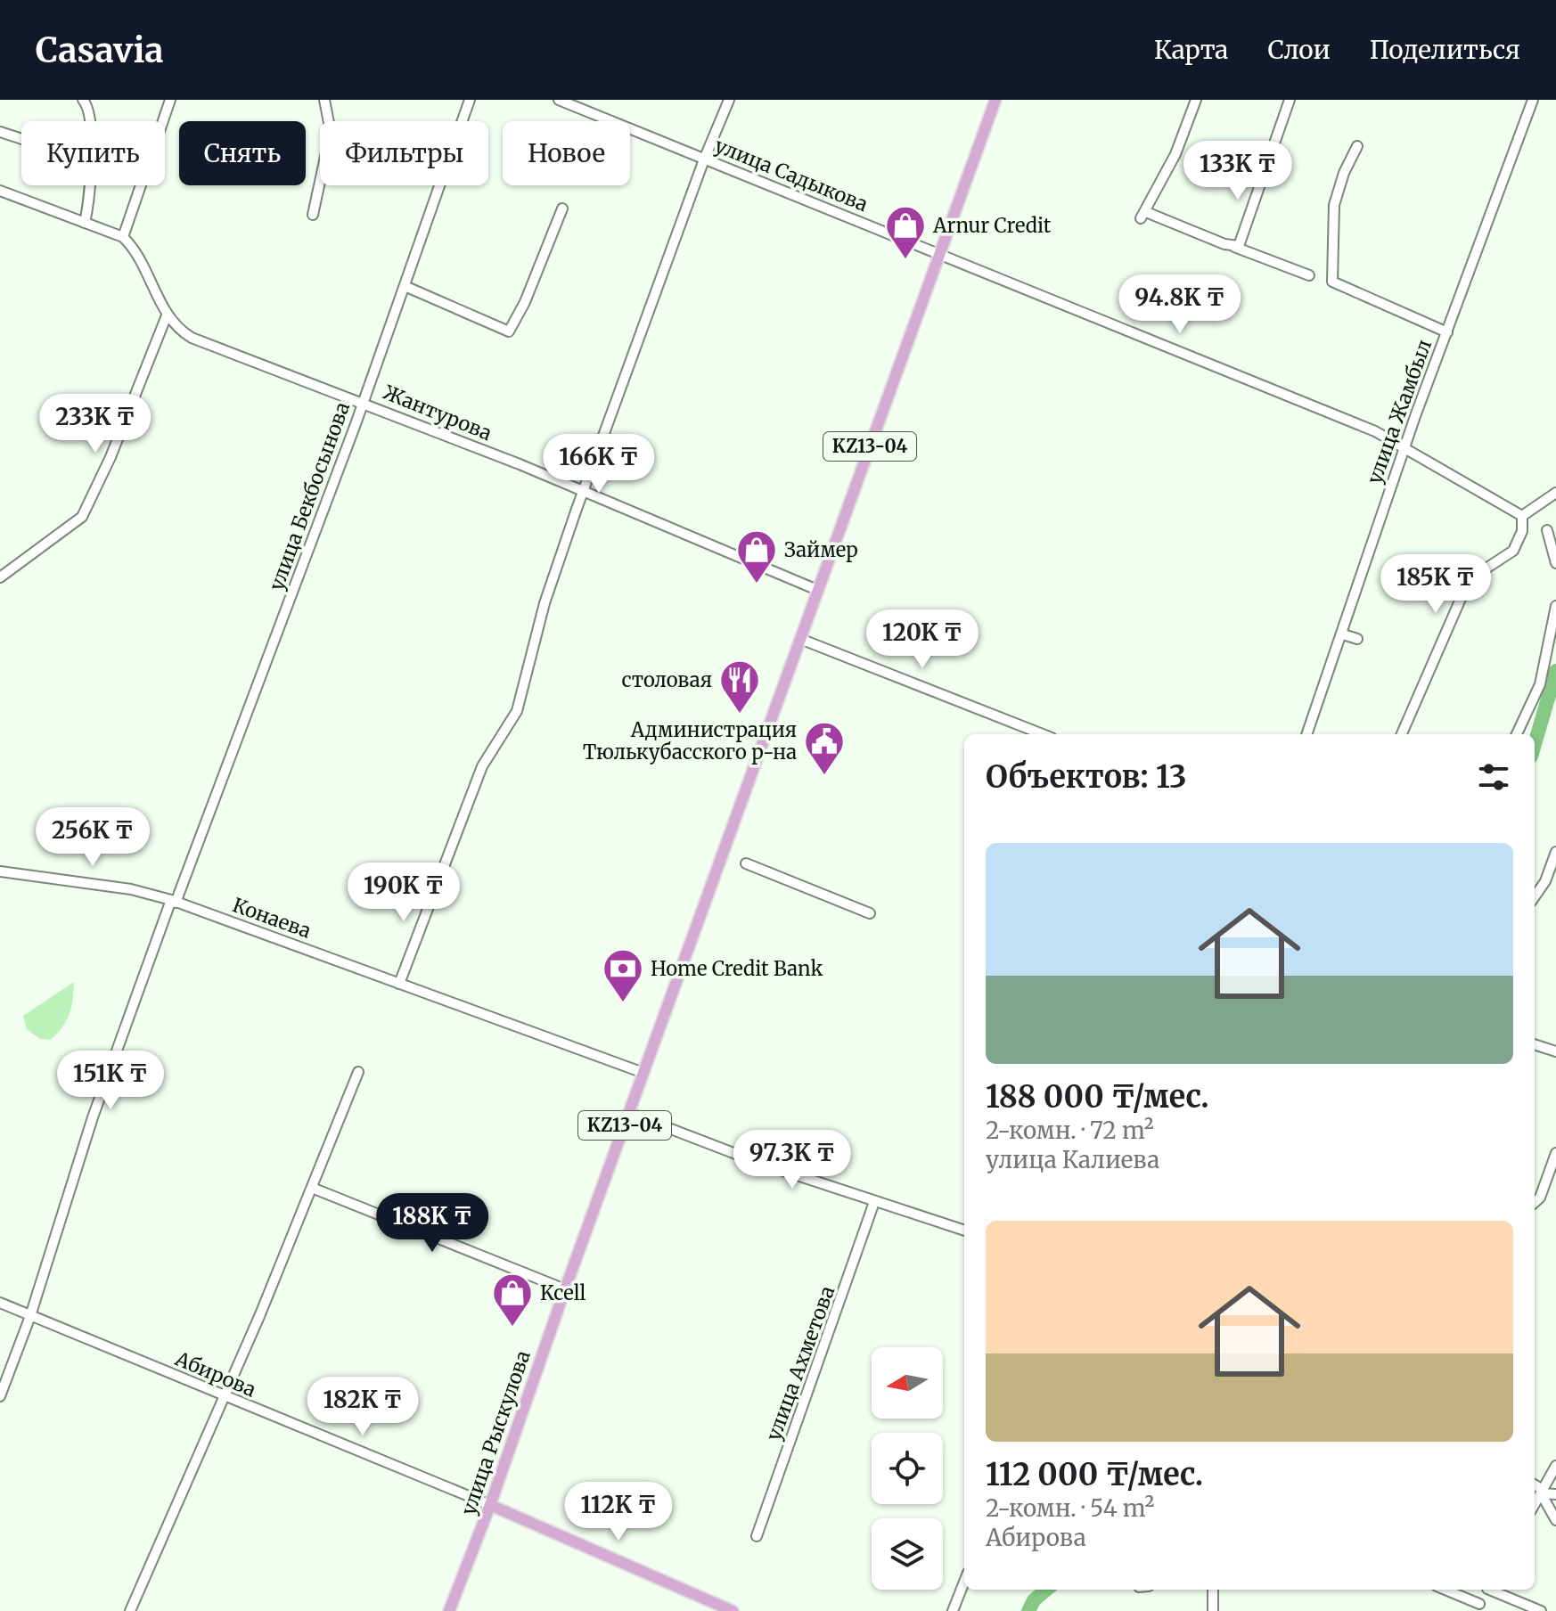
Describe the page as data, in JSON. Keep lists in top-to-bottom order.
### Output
{
  "streets": {
    "main road": ["KZ13-04", "Абирова", "улица Рыскулова"],
    "street": [
      "улица Садыкова",
      "улица Жамбыл",
      "Жантурова",
      "улица Бекбосынова",
      "Конаева",
      "улица Ахметова"
    ]
  },
  "crossings": [
    ["улица Садыкова", "улица Жамбыл"],
    ["улица Садыкова", "улица Рыскулова"],
    ["Жантурова", "улица Бекбосынова"],
    ["Жантурова", "улица Рыскулова"],
    ["улица Бекбосынова", "Конаева"],
    ["улица Бекбосынова", "Абирова"],
    ["Конаева", "улица Рыскулова"],
    ["Абирова", "улица Рыскулова"]
  ],
  "places": {
    "shop": ["Arnur Credit", "Займер", "Kcell"],
    "restaurant": ["столовая"],
    "public building": ["Администрация Тюлькубасского р-на"],
    "bank": ["Home Credit Bank"]
  },
  "north": "left",
  "page": {
    "header": "Casavia",
    "nav": ["Карта", "Слои", "Поделиться"],
    "chip": [
      "Купить",
      "Снять",
      "Фильтры",
      "Новое"
    ],
    "price": [
      "133K ₸",
      "94.8K ₸",
      "233K ₸",
      "166K ₸",
      "185K ₸",
      "120K ₸",
      "256K ₸",
      "190K ₸",
      "151K ₸",
      "97.3K ₸",
      "188K ₸",
      "182K ₸",
      "112K ₸"
    ],
    "heading": "Объектов: 13",
    "list": [
      {
        "name": "188 000 ₸/мес.",
        "note": "2-комн. · 72 m² · улица Калиева"
      },
      {
        "name": "112 000 ₸/мес.",
        "note": "2-комн. · 54 m² · Абирова"
      }
    ]
  }
}
